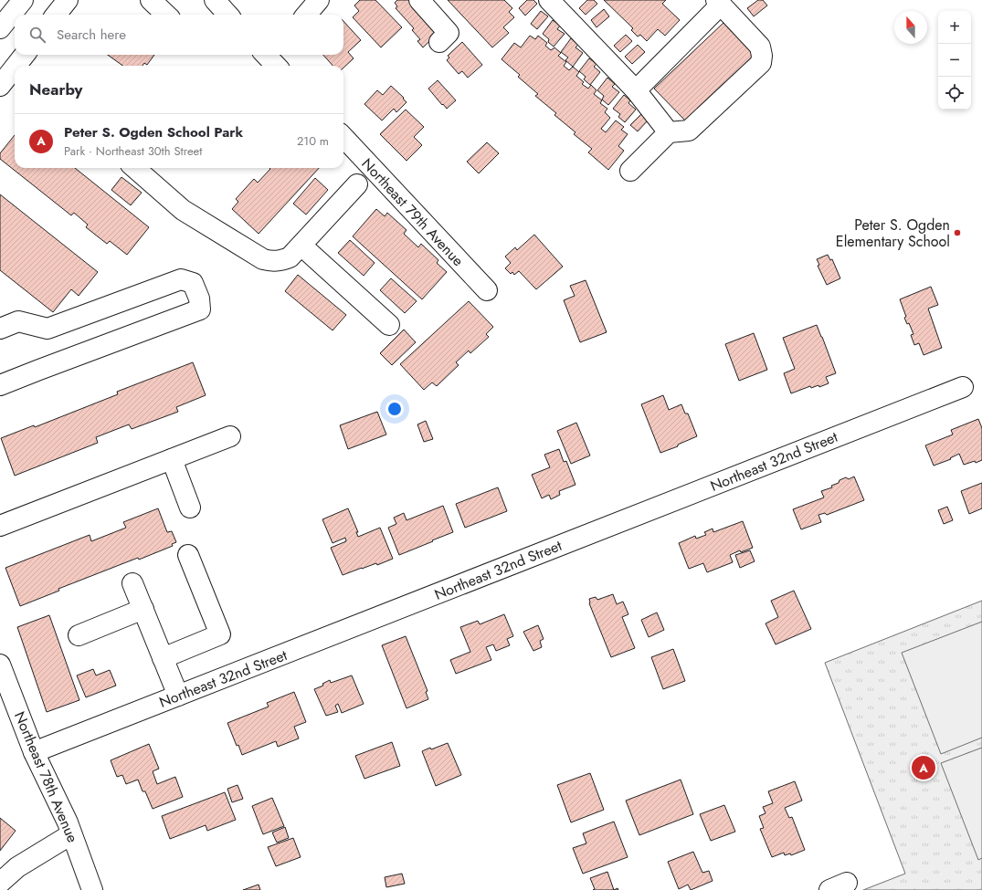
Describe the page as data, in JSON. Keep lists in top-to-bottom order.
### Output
{
  "streets": {
    "street": ["Northeast 79th Avenue", "Northeast 32nd Street", "Northeast 78th Avenue"]
  },
  "crossings": [
    ["Northeast 32nd Street", "Northeast 78th Avenue"]
  ],
  "places": ["Peter S. Ogden Elementary School"],
  "north": "top",
  "page": {
    "map_buttons": ["+", "−"],
    "search": "Search here",
    "heading": "Nearby",
    "list": [
      {
        "mark": "A",
        "name": "Peter S. Ogden School Park",
        "note": "Park · Northeast 30th Street",
        "value": "210 m"
      }
    ],
    "pins": "A"
  }
}
